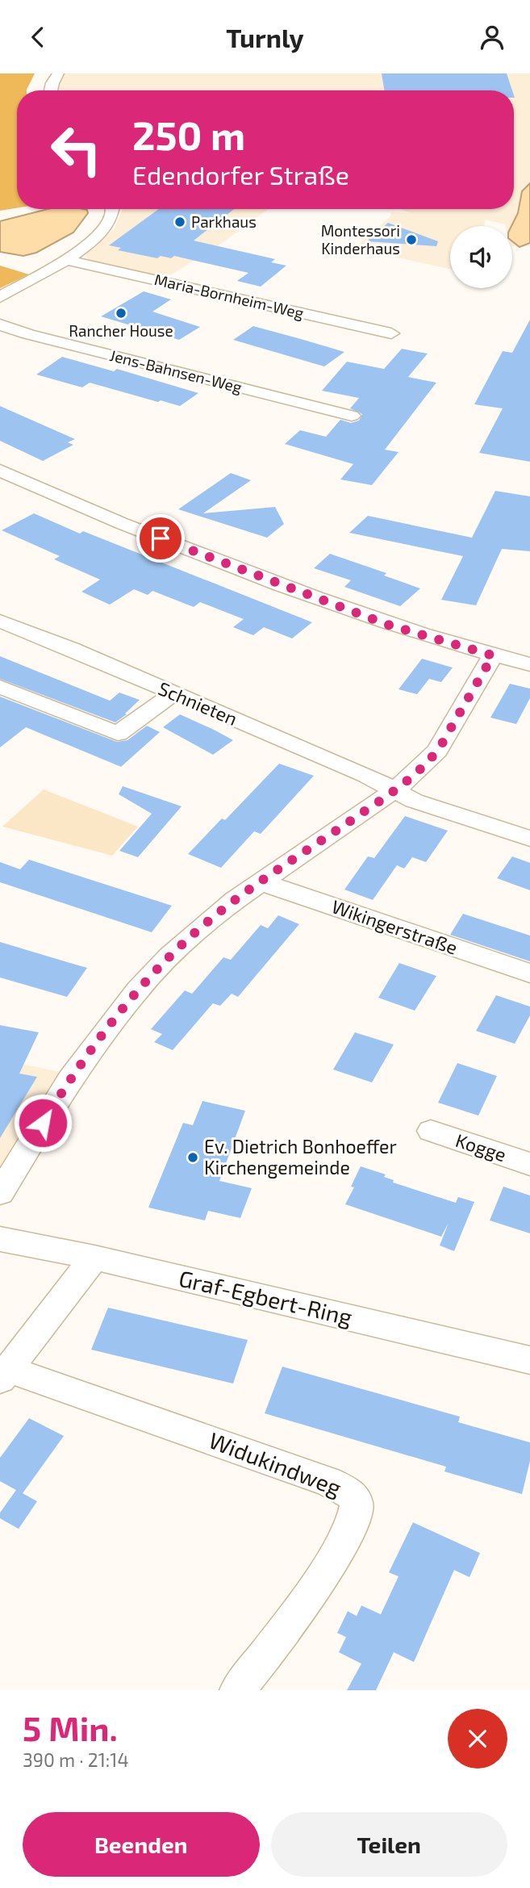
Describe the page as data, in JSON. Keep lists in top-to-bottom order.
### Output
{
  "streets": {
    "street": [
      "Maria-Bornheim-Weg",
      "Jens-Bahnsen-Weg",
      "Schnieten",
      "Wikingerstraße",
      "Kogge",
      "Graf-Egbert-Ring",
      "Widukindweg"
    ]
  },
  "places": [
    "Parkhaus",
    "Montessori Kinderhaus",
    "Rancher House",
    "Ev. Dietrich Bonhoeffer Kirchengemeinde"
  ],
  "page": {
    "header": "Turnly",
    "turn": ["250 m", "Edendorfer Straße"],
    "heading": ["5 Min.", "390 m · 21:14"],
    "buttons": ["Beenden", "Teilen"]
  }
}
